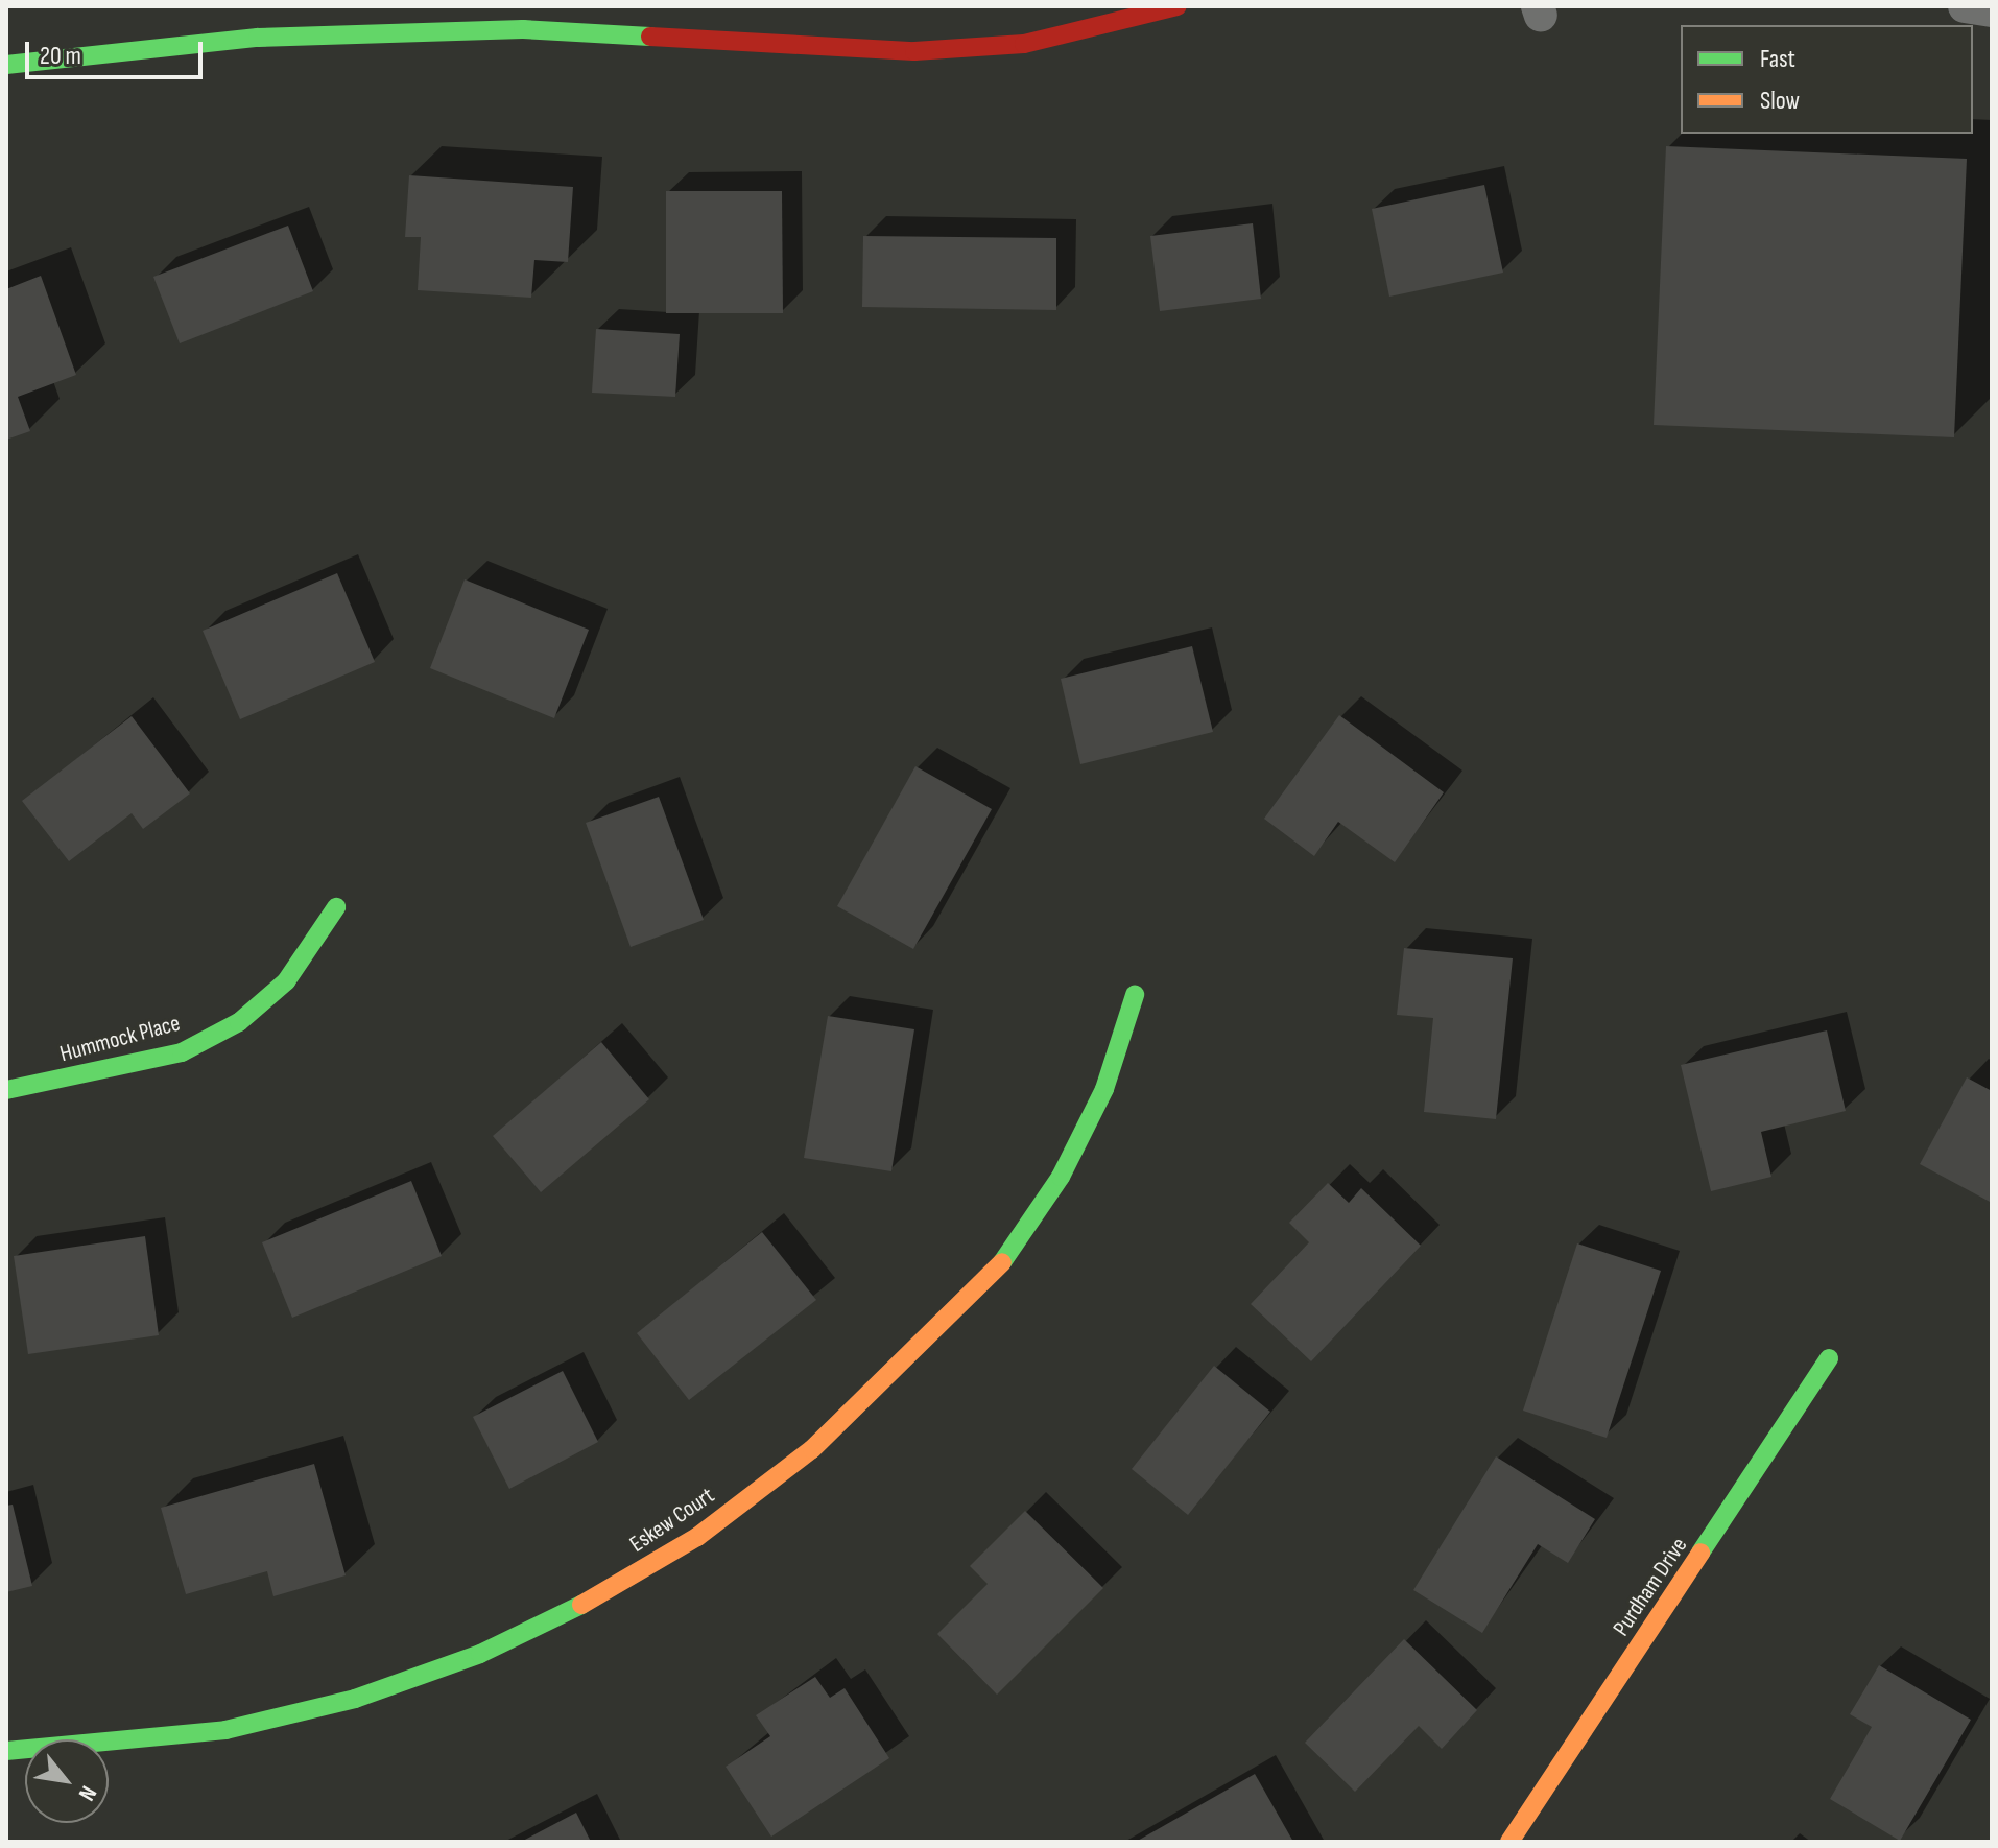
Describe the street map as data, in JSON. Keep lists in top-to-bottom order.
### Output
{
  "streets": {
    "street": ["Hummock Place", "Eskew Court", "Purdham Drive"]
  },
  "legend": ["Fast", "Slow"],
  "scale_bar": "20 m",
  "north": "bottom right"
}
